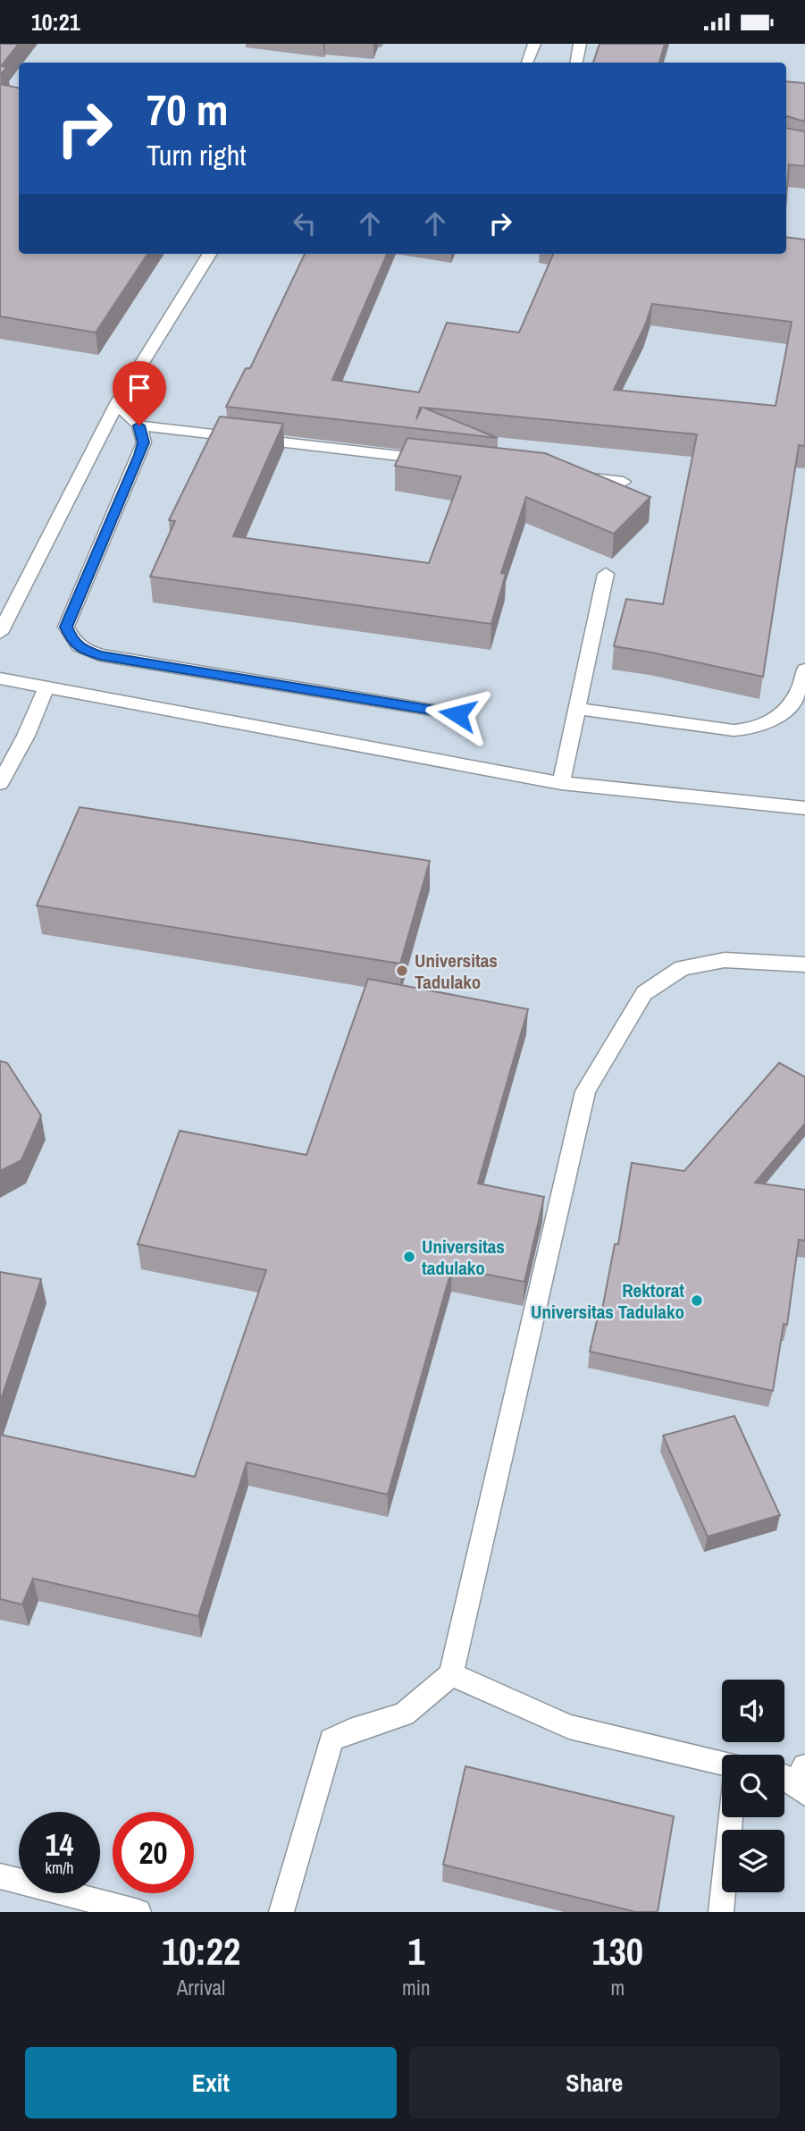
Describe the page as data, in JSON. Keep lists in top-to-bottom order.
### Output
{
  "places": ["Universitas Tadulako", "Universitas tadulako", "Rektorat Universitas Tadulako"],
  "page": {
    "status": "10:21",
    "turn": ["70 m", "Turn right"],
    "speed": "14 km/h",
    "limit": "20",
    "eta": [
      "10:22",
      "Arrival",
      "1",
      "min",
      "130",
      "m"
    ],
    "buttons": ["Exit", "Share"]
  }
}
